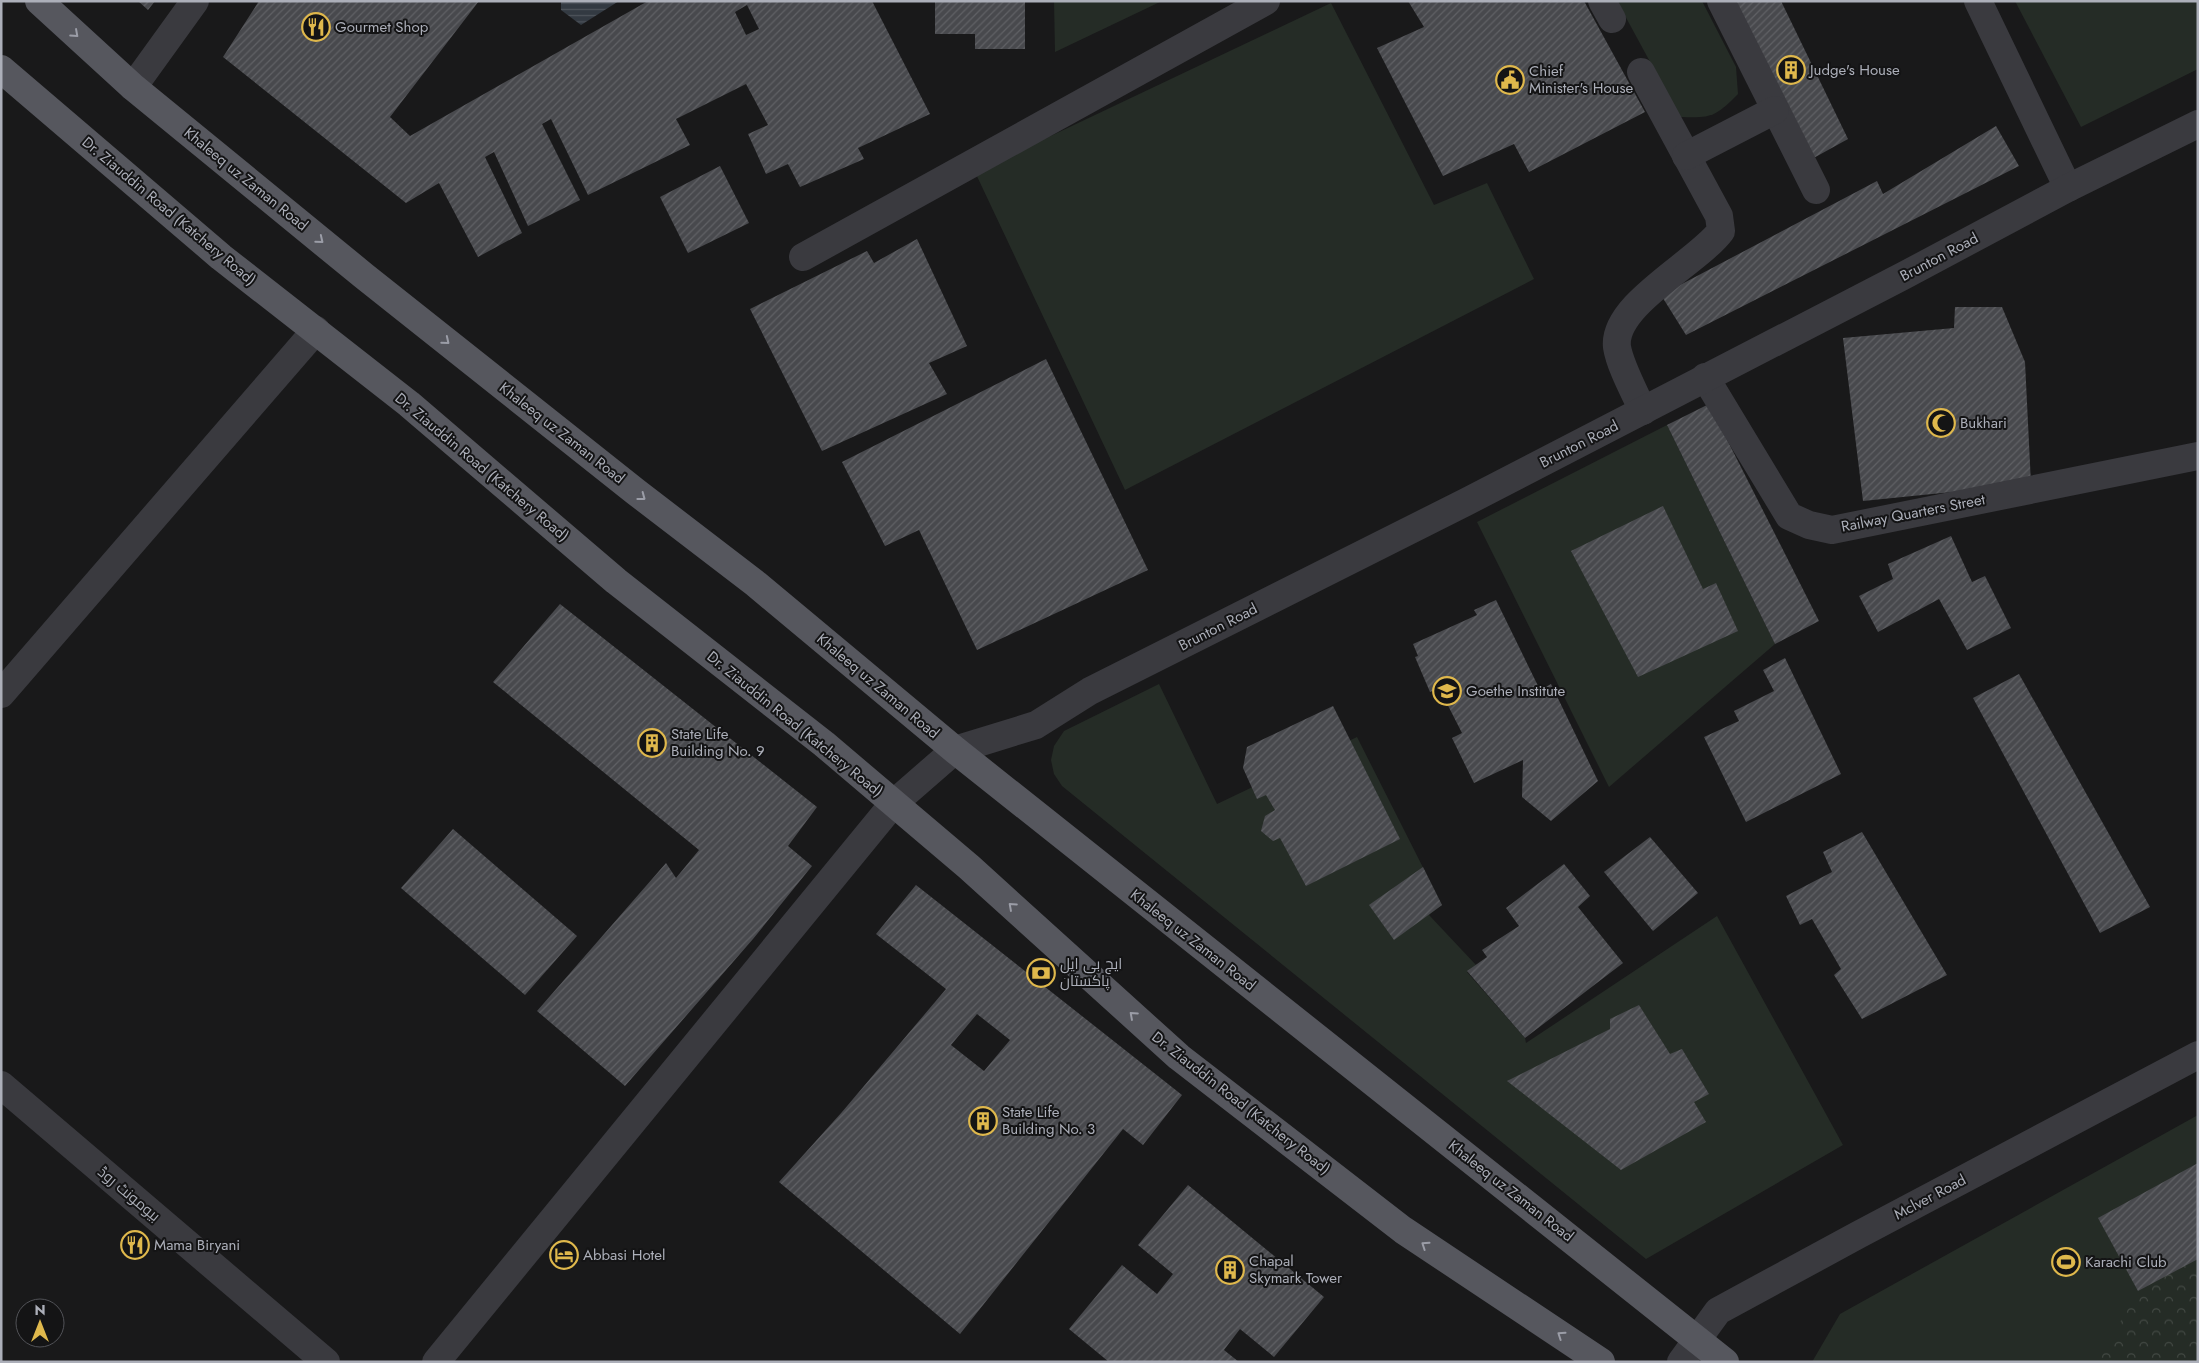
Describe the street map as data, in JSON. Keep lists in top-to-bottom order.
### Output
{
  "streets": {
    "main road": ["Khaleeq uz Zaman Road", "Dr. Ziauddin Road (Katchery Road)"],
    "street": [
      "Brunton Road",
      "Railway Quarters Street",
      "بیومونٹ روڈ",
      "Mclver Road"
    ]
  },
  "crossings": [
    ["Khaleeq uz Zaman Road", "Brunton Road"],
    ["Khaleeq uz Zaman Road", "Mclver Road"],
    ["Brunton Road", "Railway Quarters Street"]
  ],
  "one_way": ["Khaleeq uz Zaman Road", "Dr. Ziauddin Road (Katchery Road)"],
  "places": {
    "restaurant": ["Gourmet Shop", "Mama Biryani"],
    "building": [
      "Judge's House",
      "State Life Building No. 9",
      "State Life Building No. 3",
      "Chapal Skymark Tower"
    ],
    "public building": ["Chief Minister's House"],
    "mosque": ["Bukhari"],
    "school or university": ["Goethe Institute"],
    "bank": ["ایچ بی ایل پاکستان"],
    "hotel": ["Abbasi Hotel"],
    "sports": ["Karachi Club"]
  },
  "north": "top"
}
